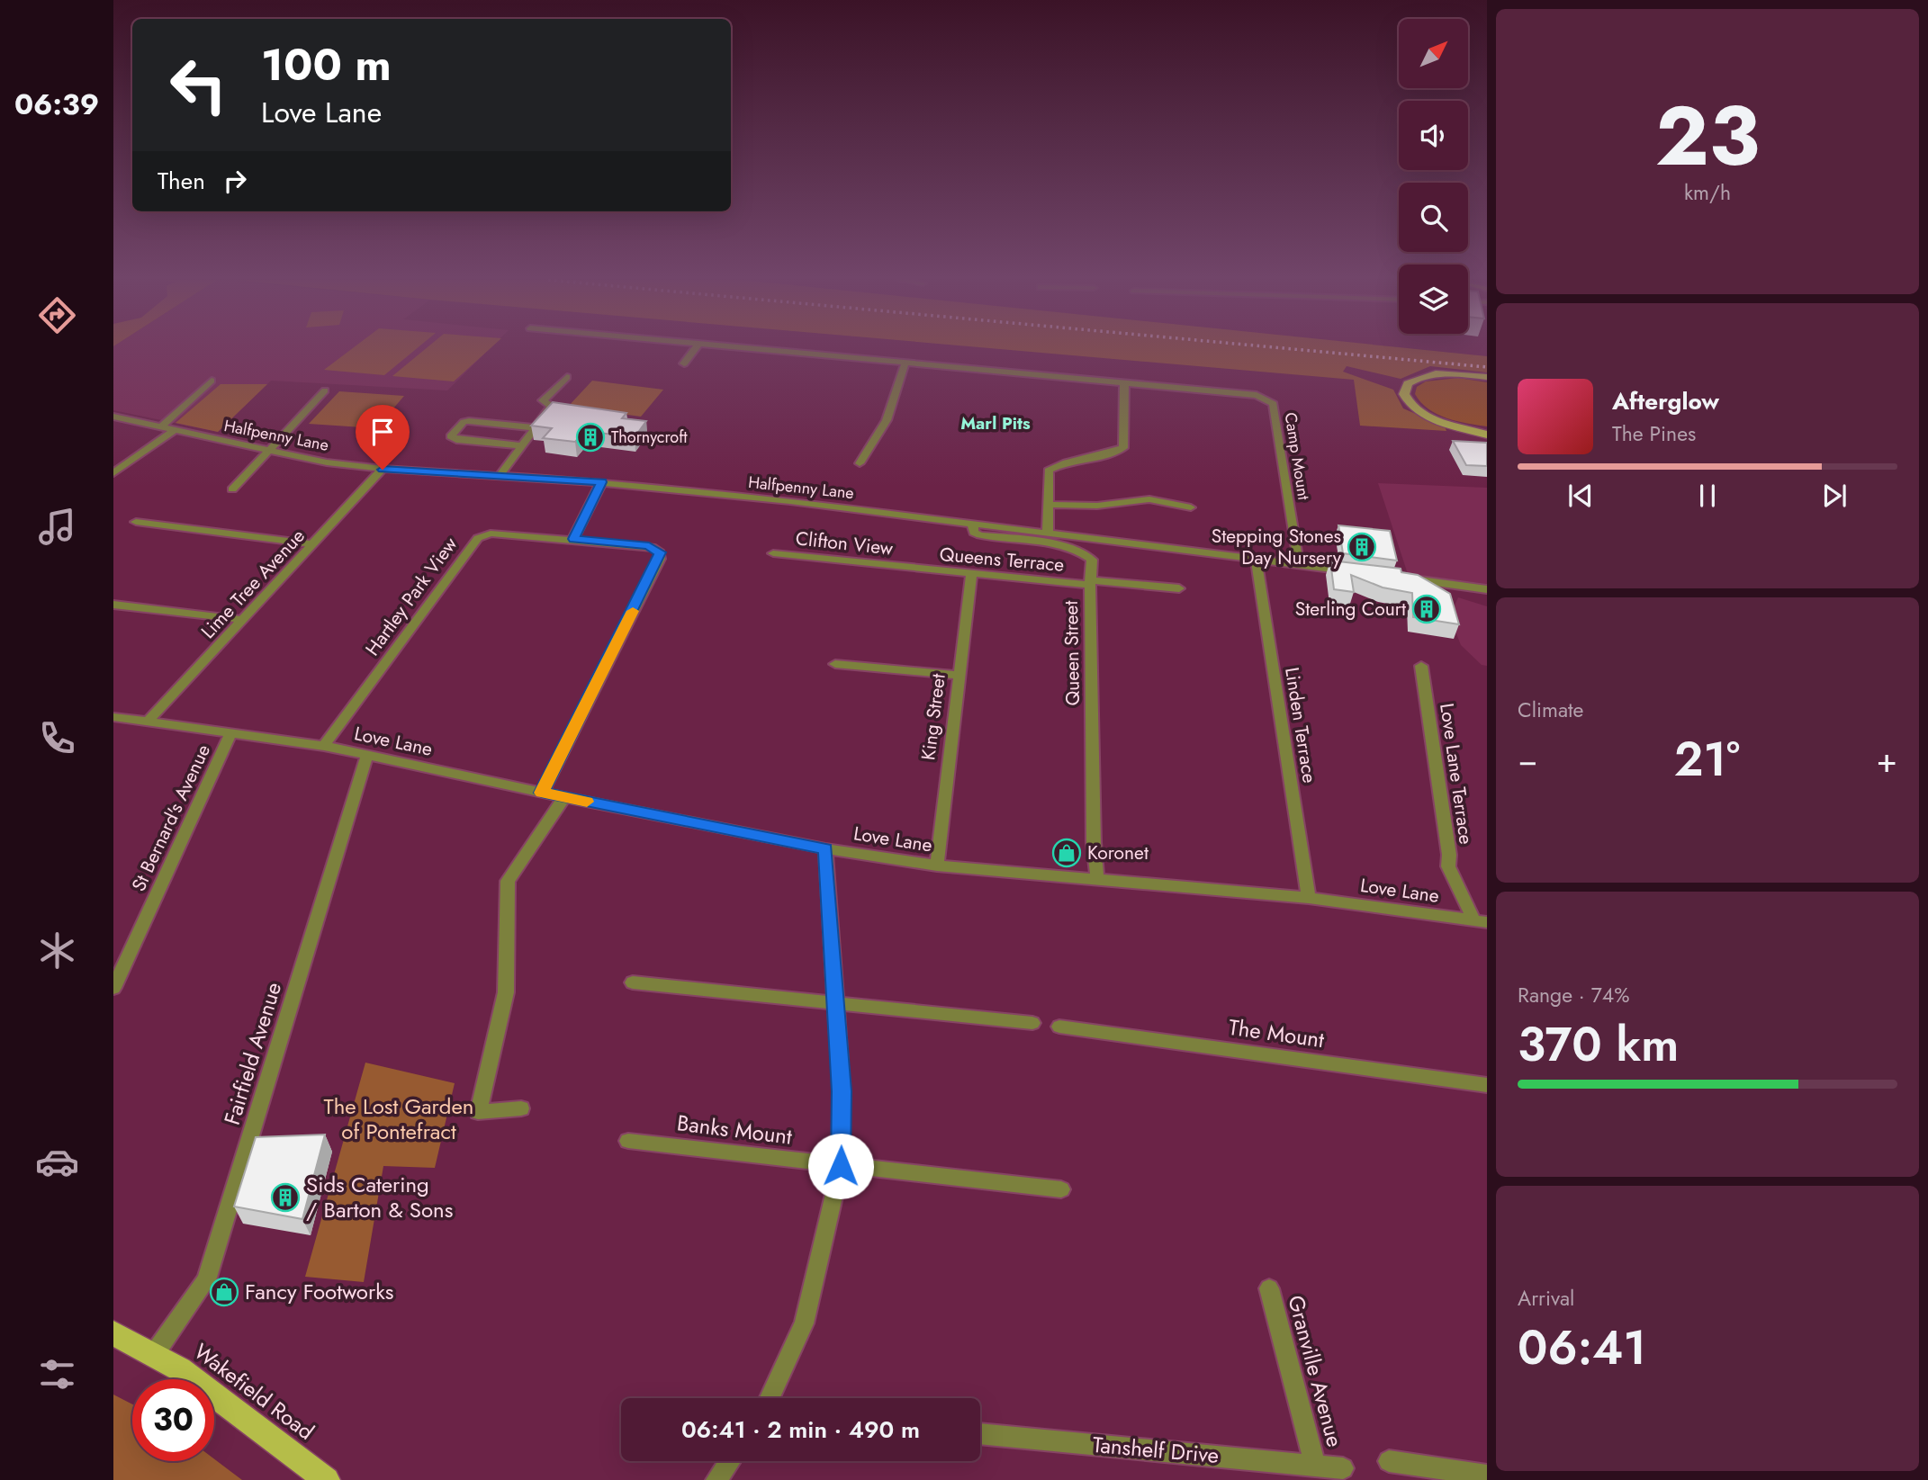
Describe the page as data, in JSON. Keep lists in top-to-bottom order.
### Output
{
  "streets": {
    "main road": ["Wakefield Road"],
    "street": [
      "Halfpenny Lane",
      "Camp Mount",
      "Clifton View",
      "Queens Terrace",
      "Lime Tree Avenue",
      "Hartley Park View",
      "Queen Street",
      "King Street",
      "Linden Terrace",
      "Love Lane",
      "Love Lane Terrace",
      "St Bernard's Avenue",
      "The Mount",
      "Fairfield Avenue",
      "Banks Mount",
      "Granville Avenue",
      "Tanshelf Drive"
    ]
  },
  "crossings": [
    ["Halfpenny Lane", "Camp Mount"],
    ["Halfpenny Lane", "Lime Tree Avenue"],
    ["Halfpenny Lane", "Queen Street"],
    ["Halfpenny Lane", "Linden Terrace"],
    ["Clifton View", "Queens Terrace"],
    ["Queens Terrace", "Queen Street"],
    ["Queens Terrace", "King Street"],
    ["Lime Tree Avenue", "Love Lane"],
    ["Hartley Park View", "Love Lane"],
    ["Queen Street", "Love Lane"],
    ["King Street", "Love Lane"],
    ["Linden Terrace", "Love Lane"],
    ["Love Lane", "Love Lane Terrace"],
    ["Love Lane", "St Bernard's Avenue"],
    ["Love Lane", "Fairfield Avenue"],
    ["Fairfield Avenue", "Wakefield Road"],
    ["Granville Avenue", "Tanshelf Drive"]
  ],
  "districts": ["Marl Pits"],
  "parks": ["The Lost Garden of Pontefract"],
  "places": {
    "building": [
      "Thornycroft",
      "Stepping Stones Day Nursery",
      "Sterling Court",
      "Sids Catering / Barton & Sons"
    ],
    "shop": ["Koronet", "Fancy Footworks"]
  },
  "north": "top right",
  "page": {
    "tabs": "06:39",
    "tile": [
      ["23", "km/h"],
      "Climate",
      ["Range · 74%", "370 km"],
      ["Arrival", "06:41"]
    ],
    "turn": ["100 m", "Love Lane"],
    "then": "Then",
    "song": ["Afterglow", "The Pines"],
    "heat": ["−", "21°", "+"],
    "limit": "30",
    "trip": "06:41 · 2 min · 490 m"
  }
}
